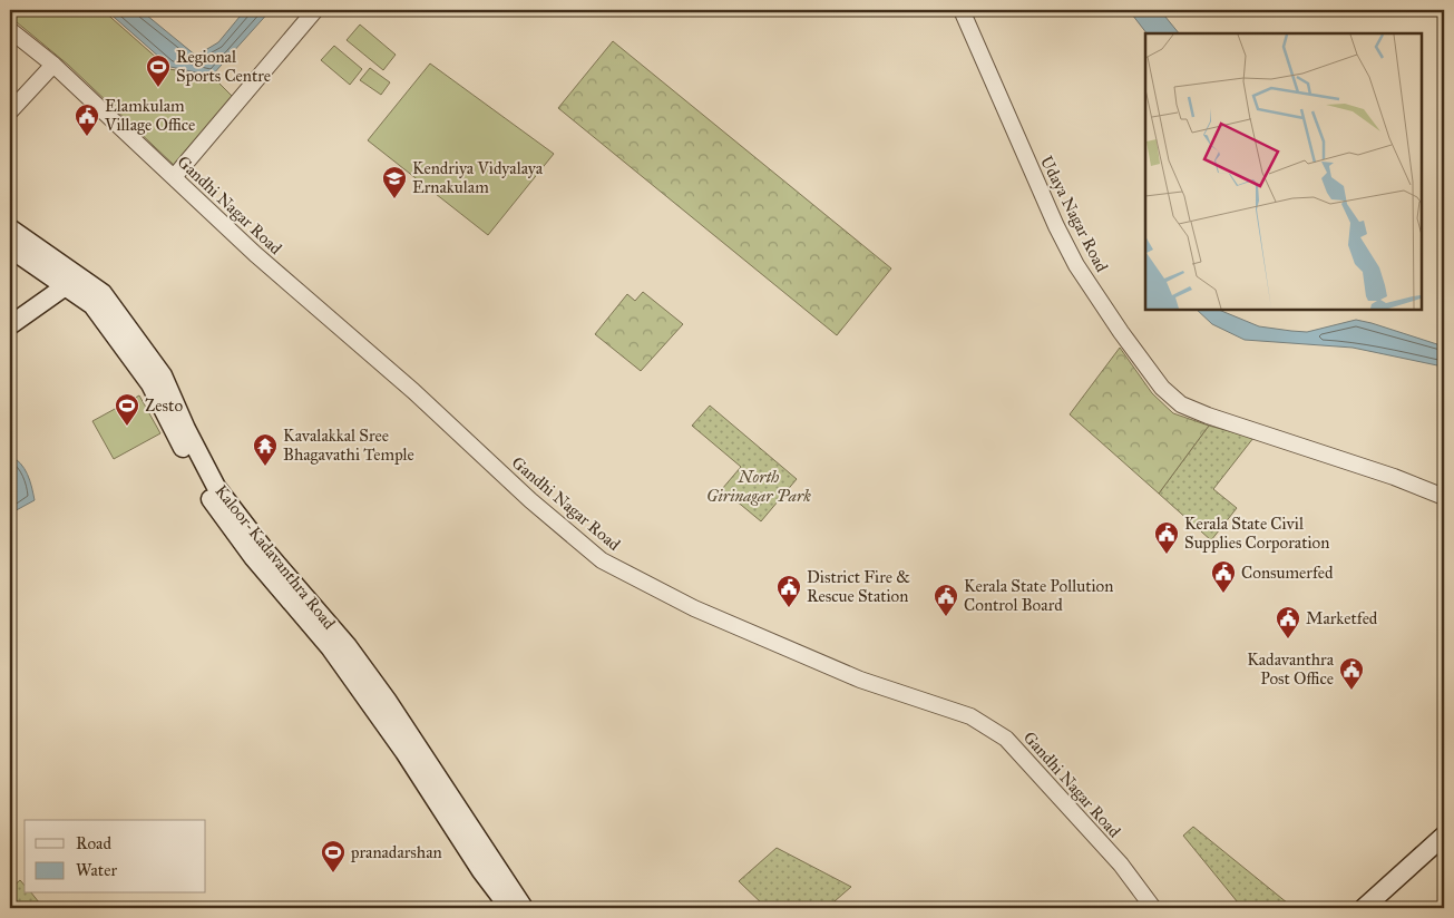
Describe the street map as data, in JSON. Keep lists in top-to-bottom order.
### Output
{
  "streets": {
    "main road": ["Kaloor-Kadavanthra Road"],
    "street": ["Gandhi Nagar Road", "Udaya Nagar Road"]
  },
  "parks": ["North Girinagar Park"],
  "places": {
    "sports": ["Regional Sports Centre", "Zesto", "pranadarshan"],
    "public building": [
      "Elamkulam Village Office",
      "Kerala State Civil Supplies Corporation",
      "Consumerfed",
      "District Fire & Rescue Station",
      "Kerala State Pollution Control Board",
      "Marketfed",
      "Kadavanthra Post Office"
    ],
    "school or university": ["Kendriya Vidyalaya Ernakulam"],
    "temple": ["Kavalakkal Sree Bhagavathi Temple"]
  },
  "legend": ["Road", "Water"]
}
